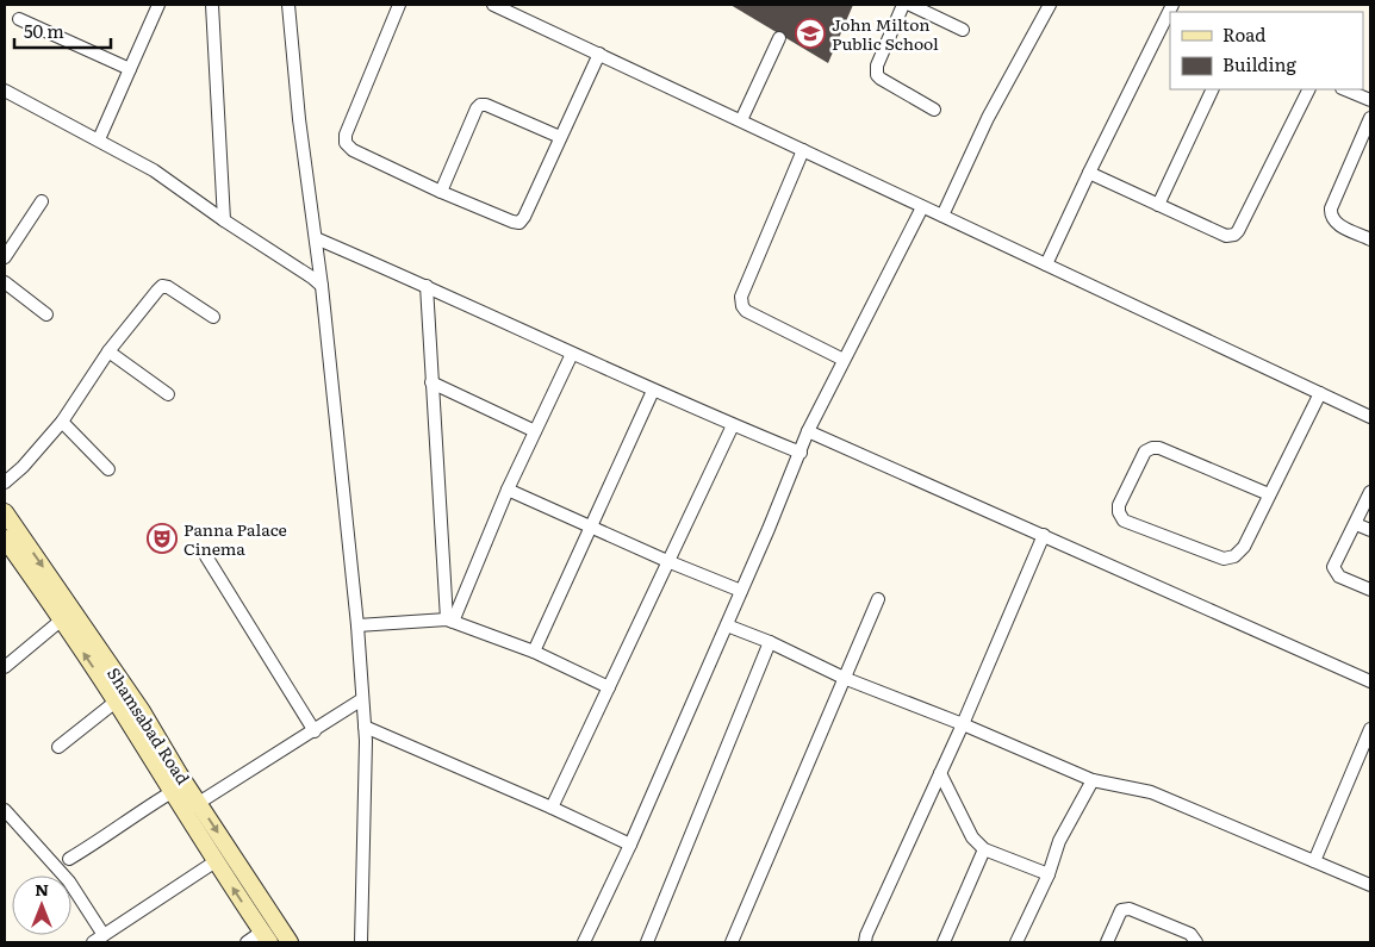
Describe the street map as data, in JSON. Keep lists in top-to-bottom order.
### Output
{
  "streets": {
    "main road": ["Shamsabad Road"]
  },
  "places": {
    "school or university": ["John Milton Public School"],
    "theatre": ["Panna Palace Cinema"]
  },
  "legend": ["Road", "Building"],
  "scale_bar": "50 m",
  "north": "top"
}
